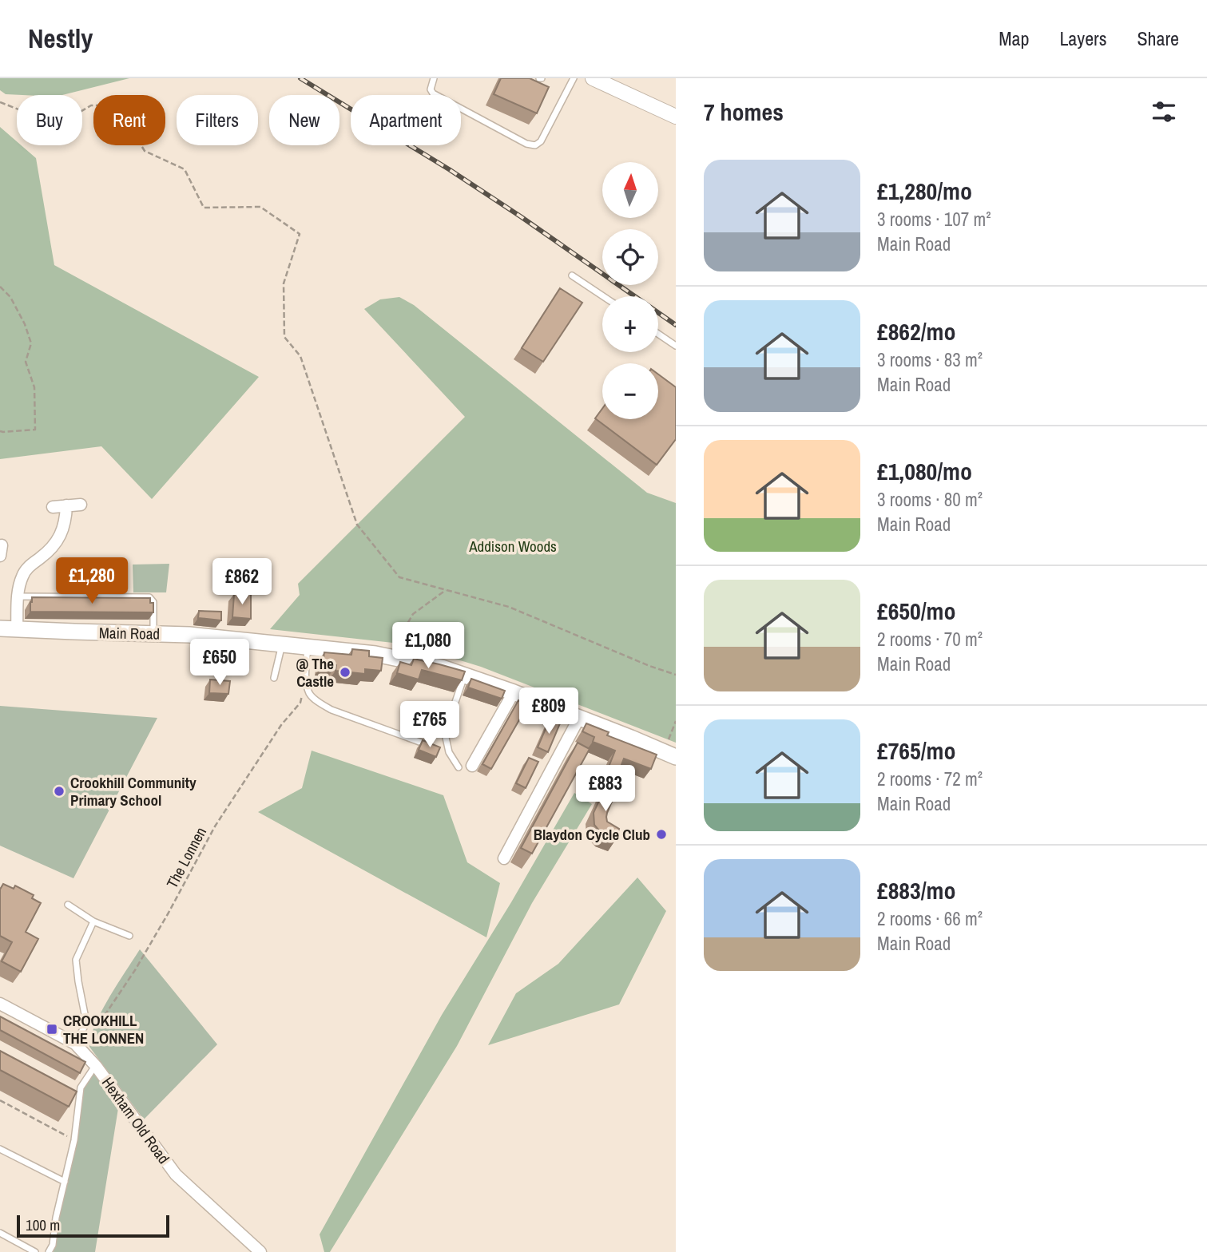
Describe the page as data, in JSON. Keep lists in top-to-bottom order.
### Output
{
  "streets": {
    "main road": ["Main Road"],
    "street": ["Hexham Old Road"],
    "path": ["The Lonnen"]
  },
  "parks": ["Addison Woods"],
  "places": {
    "other": ["@ The Castle", "Crookhill Community Primary School", "Blaydon Cycle Club"],
    "transit": ["CROOKHILL THE LONNEN"]
  },
  "scale_bar": "100 m",
  "north": "top",
  "page": {
    "header": "Nestly",
    "nav": ["Map", "Layers", "Share"],
    "heading": "7 homes",
    "chip": [
      "Buy",
      "Rent",
      "Filters",
      "New",
      "Apartment"
    ],
    "list": [
      {
        "name": "£1,280/mo",
        "note": "3 rooms · 107 m² · Main Road"
      },
      {
        "name": "£862/mo",
        "note": "3 rooms · 83 m² · Main Road"
      },
      {
        "name": "£1,080/mo",
        "note": "3 rooms · 80 m² · Main Road"
      },
      {
        "name": "£650/mo",
        "note": "2 rooms · 70 m² · Main Road"
      },
      {
        "name": "£765/mo",
        "note": "2 rooms · 72 m² · Main Road"
      },
      {
        "name": "£883/mo",
        "note": "2 rooms · 66 m² · Main Road"
      }
    ],
    "map_buttons": ["+", "−"],
    "price": [
      "£1,280",
      "£862",
      "£1,080",
      "£650",
      "£809",
      "£765",
      "£883"
    ],
    "scale": "100 m"
  }
}
